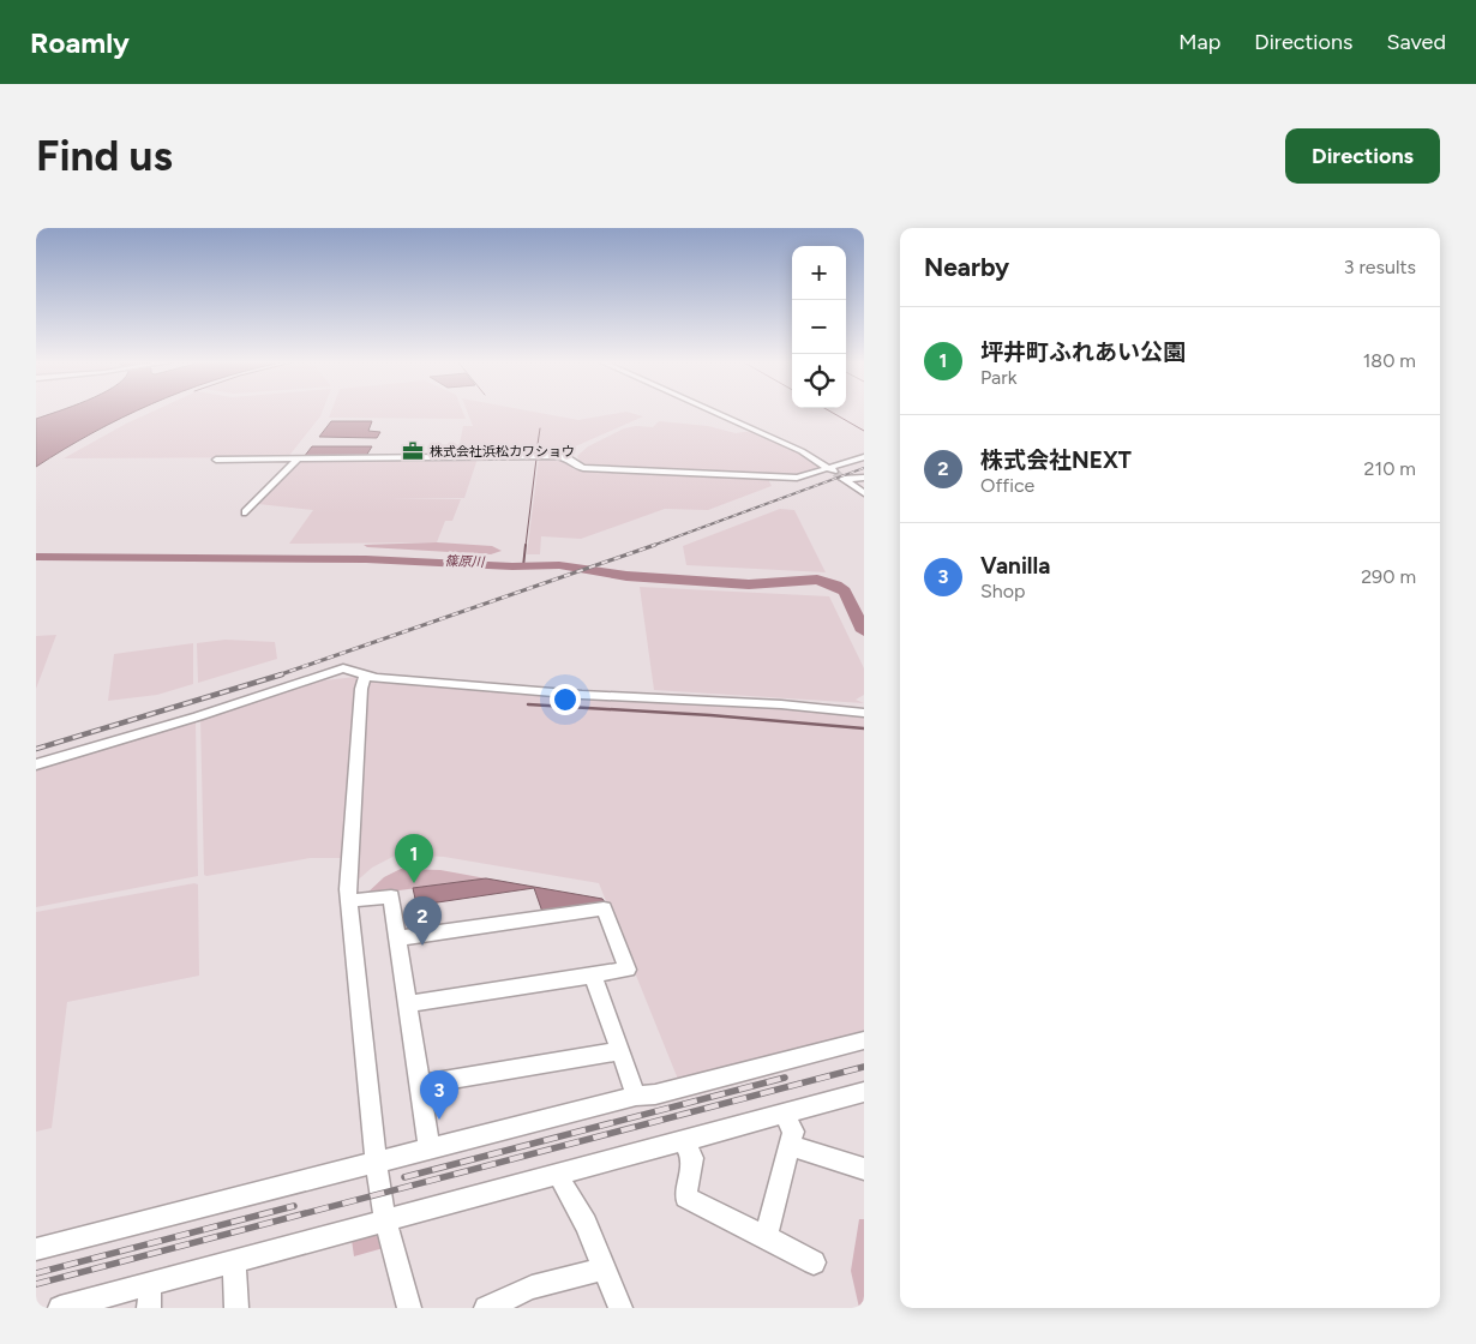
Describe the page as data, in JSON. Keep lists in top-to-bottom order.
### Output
{
  "water": ["篠原川"],
  "places": {
    "office": ["株式会社浜松カワショウ"]
  },
  "page": {
    "header": "Roamly",
    "nav": ["Map", "Directions", "Saved"],
    "buttons": "Directions",
    "title": "Find us",
    "heading": ["Nearby", "3 results"],
    "map_buttons": ["+", "−"],
    "list": [
      {
        "mark": "1",
        "name": "坪井町ふれあい公園",
        "note": "Park",
        "value": "180 m"
      },
      {
        "mark": "2",
        "name": "株式会社NEXT",
        "note": "Office",
        "value": "210 m"
      },
      {
        "mark": "3",
        "name": "Vanilla",
        "note": "Shop",
        "value": "290 m"
      }
    ],
    "pins": ["1", "2", "3"]
  }
}
